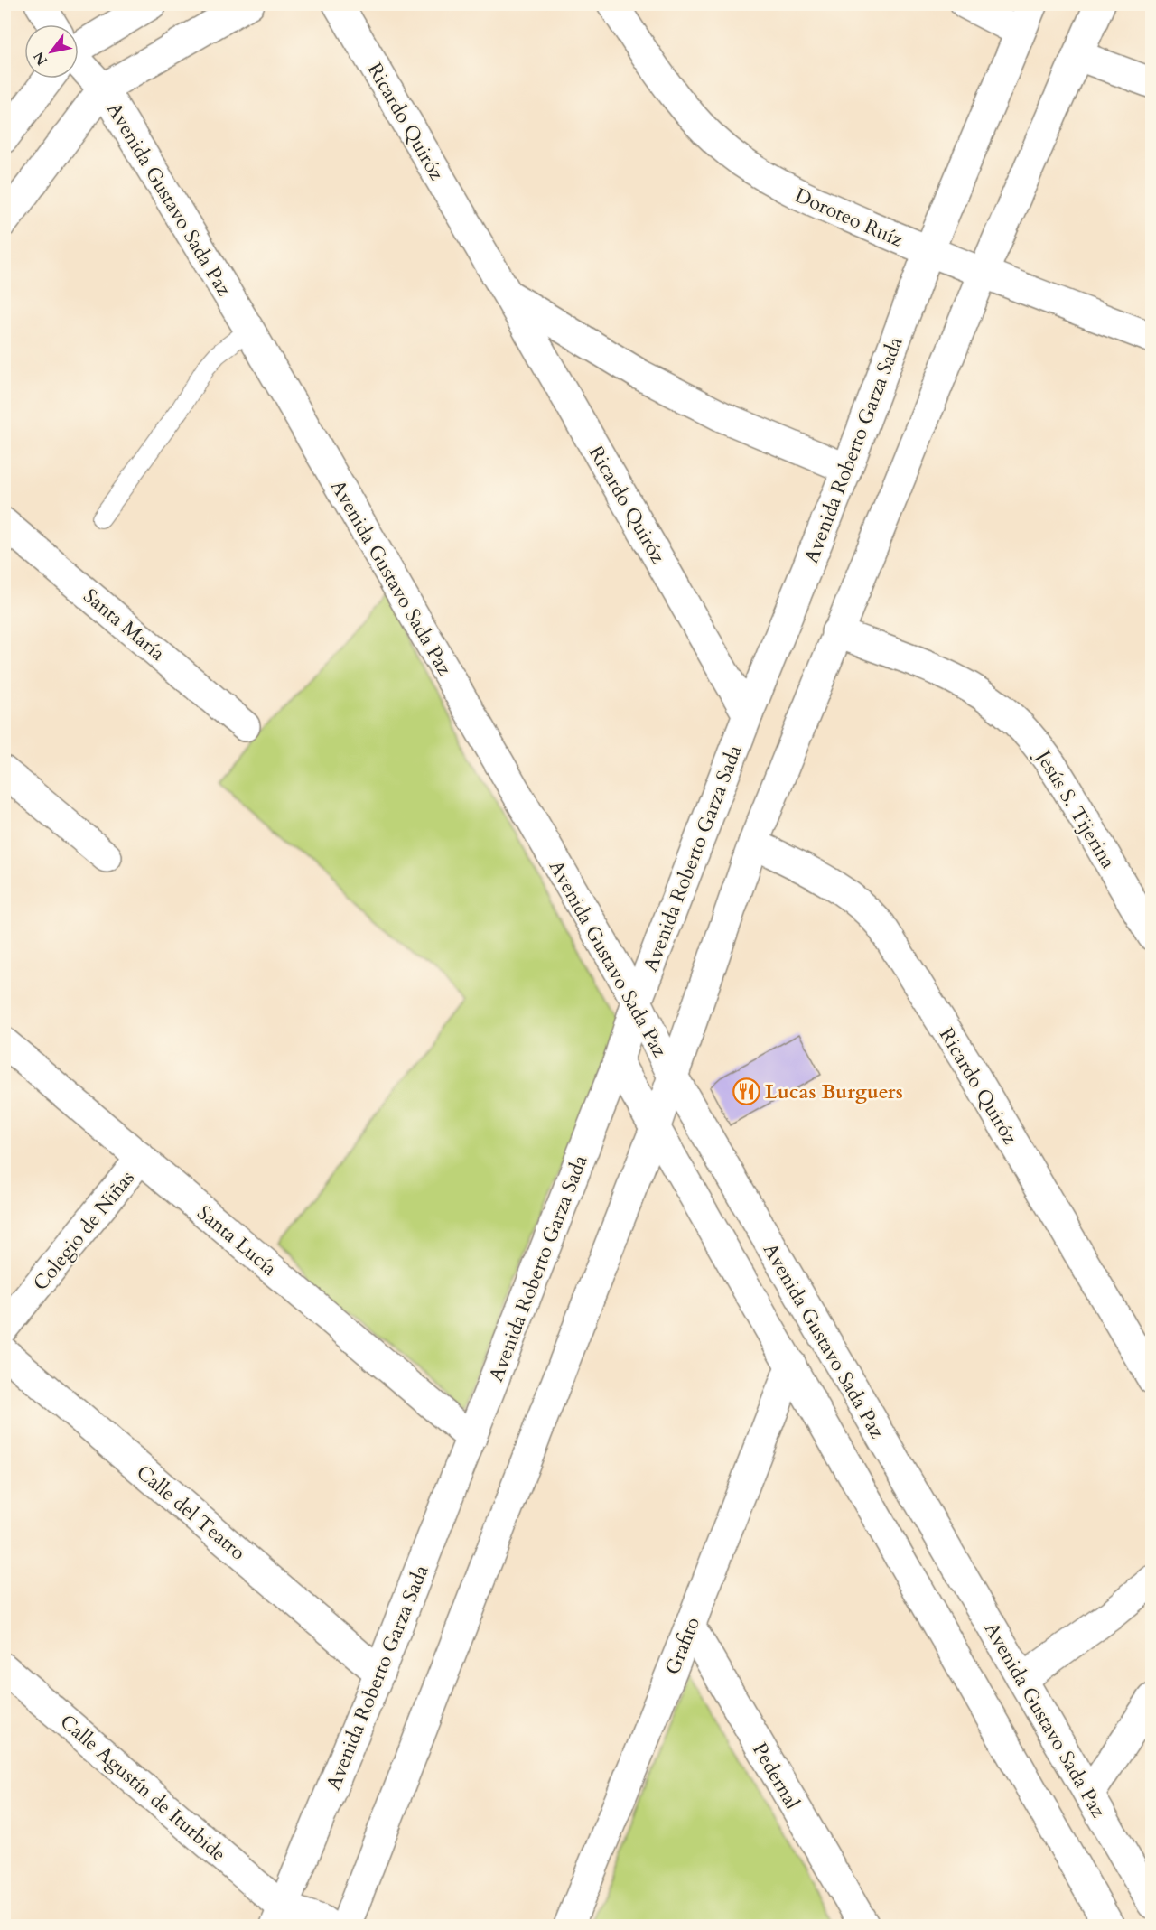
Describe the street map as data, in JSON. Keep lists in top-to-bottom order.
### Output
{
  "streets": {
    "street": [
      "Ricardo Quiróz",
      "Avenida Gustavo Sada Paz",
      "Doroteo Ruíz",
      "Avenida Roberto Garza Sada",
      "Santa María",
      "Jesús S. Tijerina",
      "Colegio de Niñas",
      "Santa Lucía",
      "Calle del Teatro",
      "Grafito",
      "Pedernal",
      "Calle Agustín de Iturbide"
    ]
  },
  "crossings": [
    ["Ricardo Quiróz", "Avenida Roberto Garza Sada"],
    ["Avenida Gustavo Sada Paz", "Avenida Roberto Garza Sada"],
    ["Avenida Gustavo Sada Paz", "Grafito"],
    ["Doroteo Ruíz", "Avenida Roberto Garza Sada"],
    ["Avenida Roberto Garza Sada", "Santa Lucía"],
    ["Avenida Roberto Garza Sada", "Calle del Teatro"],
    ["Avenida Roberto Garza Sada", "Calle Agustín de Iturbide"],
    ["Colegio de Niñas", "Santa Lucía"],
    ["Grafito", "Pedernal"]
  ],
  "places": {
    "restaurant": ["Lucas Burguers"]
  },
  "north": "bottom left"
}
